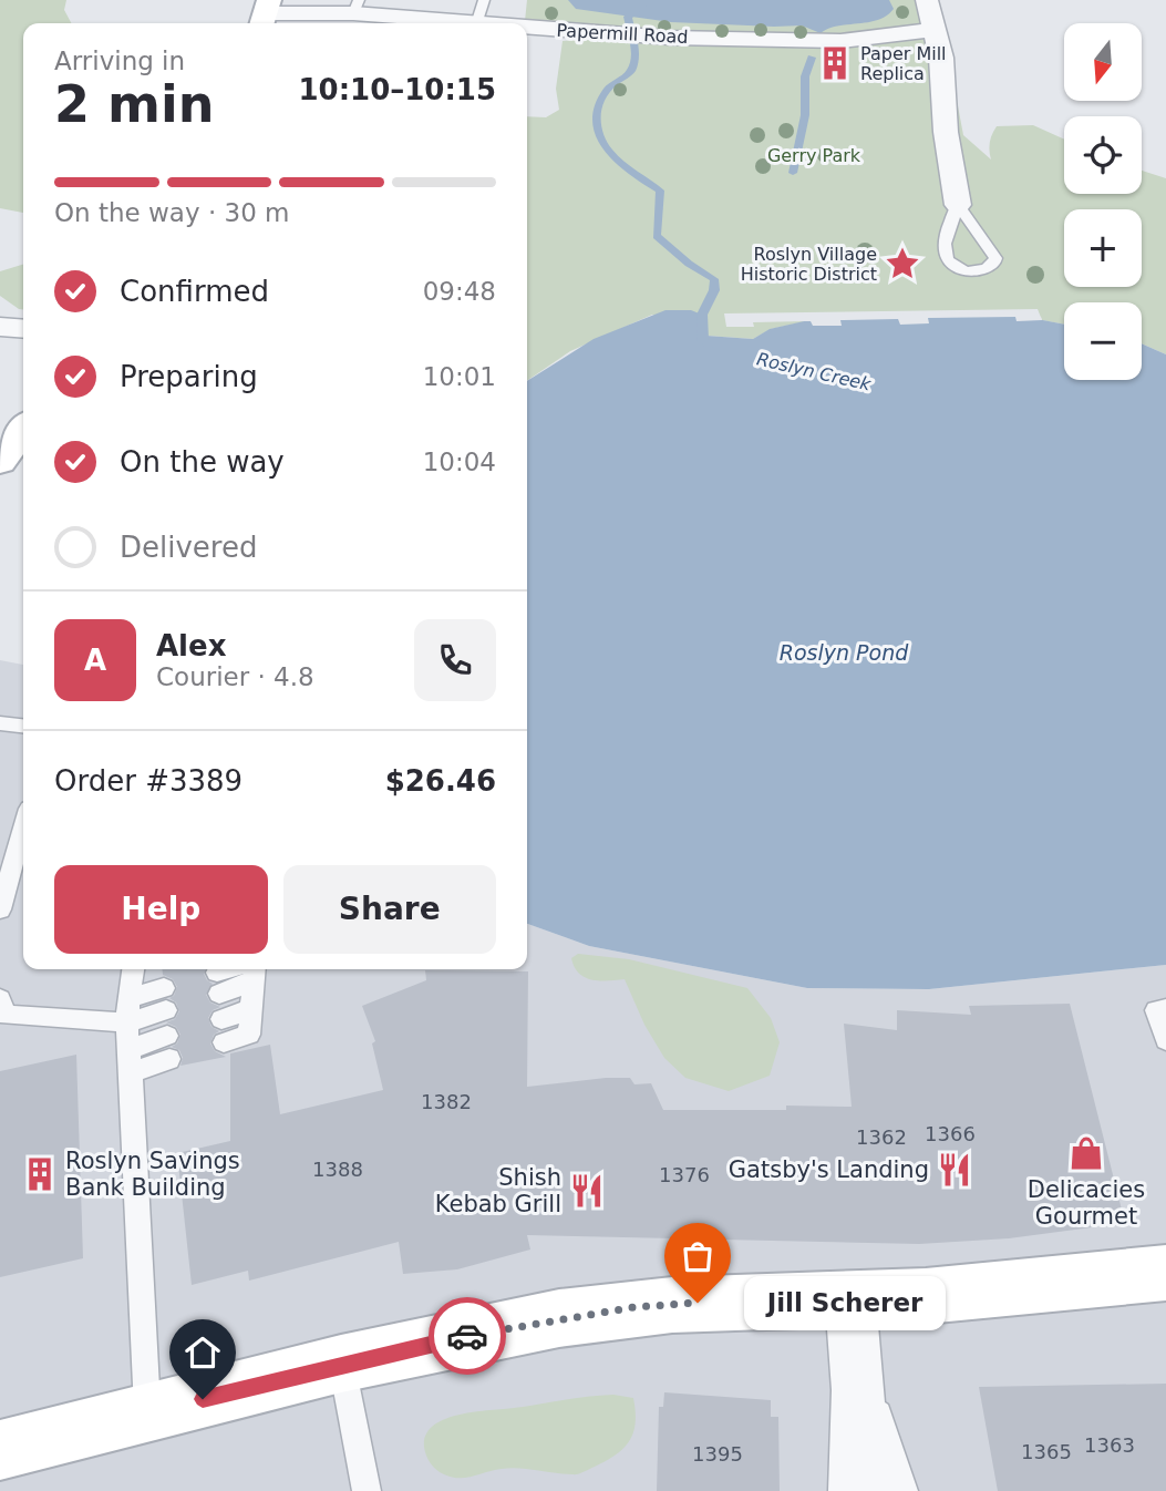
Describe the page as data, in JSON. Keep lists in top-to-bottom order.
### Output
{
  "streets": {
    "street": ["Papermill Road"]
  },
  "water": ["Roslyn Creek", "Roslyn Pond"],
  "parks": ["Gerry Park"],
  "places": {
    "building": ["Paper Mill Replica", "Roslyn Savings Bank Building"],
    "place": ["Roslyn Village Historic District"],
    "shop": ["Delicacies Gourmet"],
    "restaurant": ["Gatsby's Landing", "Shish Kebab Grill"],
    "other": ["Jill Scherer"]
  },
  "house_numbers": [
    "1382",
    "1366",
    "1362",
    "1388",
    "1376",
    "1363",
    "1365",
    "1395"
  ],
  "north": "bottom",
  "page": {
    "map_buttons": ["+", "−"],
    "heading": ["2 min", "Arriving in", "10:10–10:15"],
    "panel": [
      "Alex",
      "Courier · 4.8",
      "Order #3389",
      "$26.46"
    ],
    "bar": "On the way · 30 m",
    "list": [
      ["Confirmed", "09:48"],
      ["Preparing", "10:01"],
      ["On the way", "10:04"],
      "Delivered"
    ],
    "round": "A",
    "buttons": ["Help", "Share"],
    "bubble": "Jill Scherer"
  }
}
